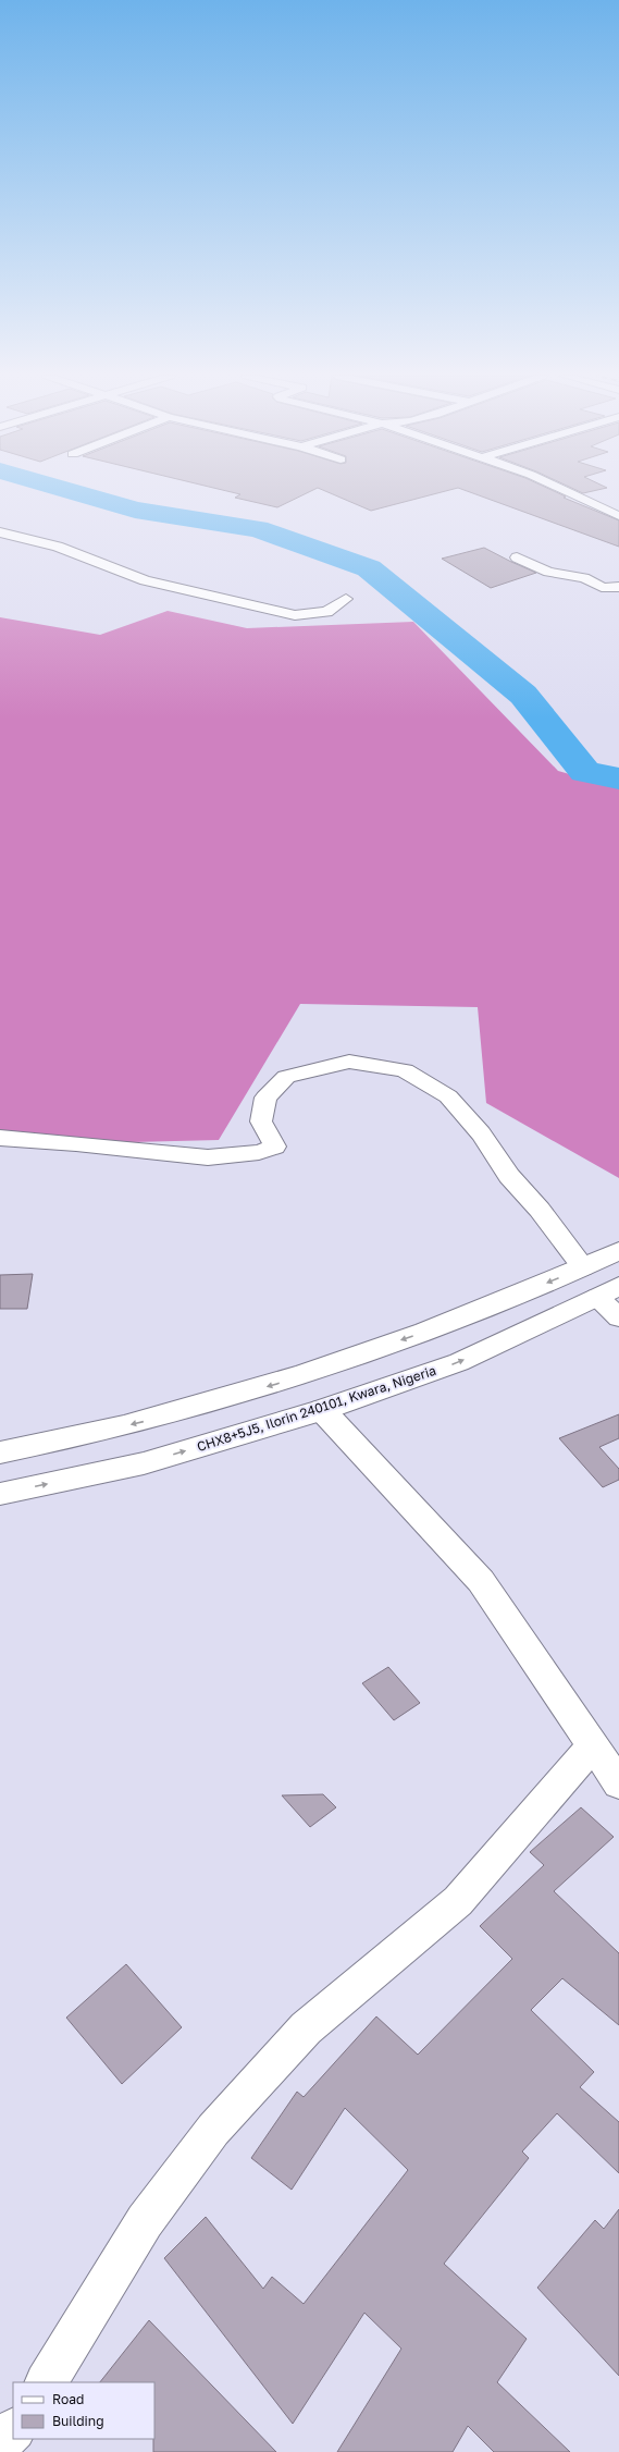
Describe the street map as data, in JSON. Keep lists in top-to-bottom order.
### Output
{
  "streets": {
    "street": ["CHX8+5J5, Ilorin 240101, Kwara, Nigeria"]
  },
  "legend": ["Road", "Building"]
}
